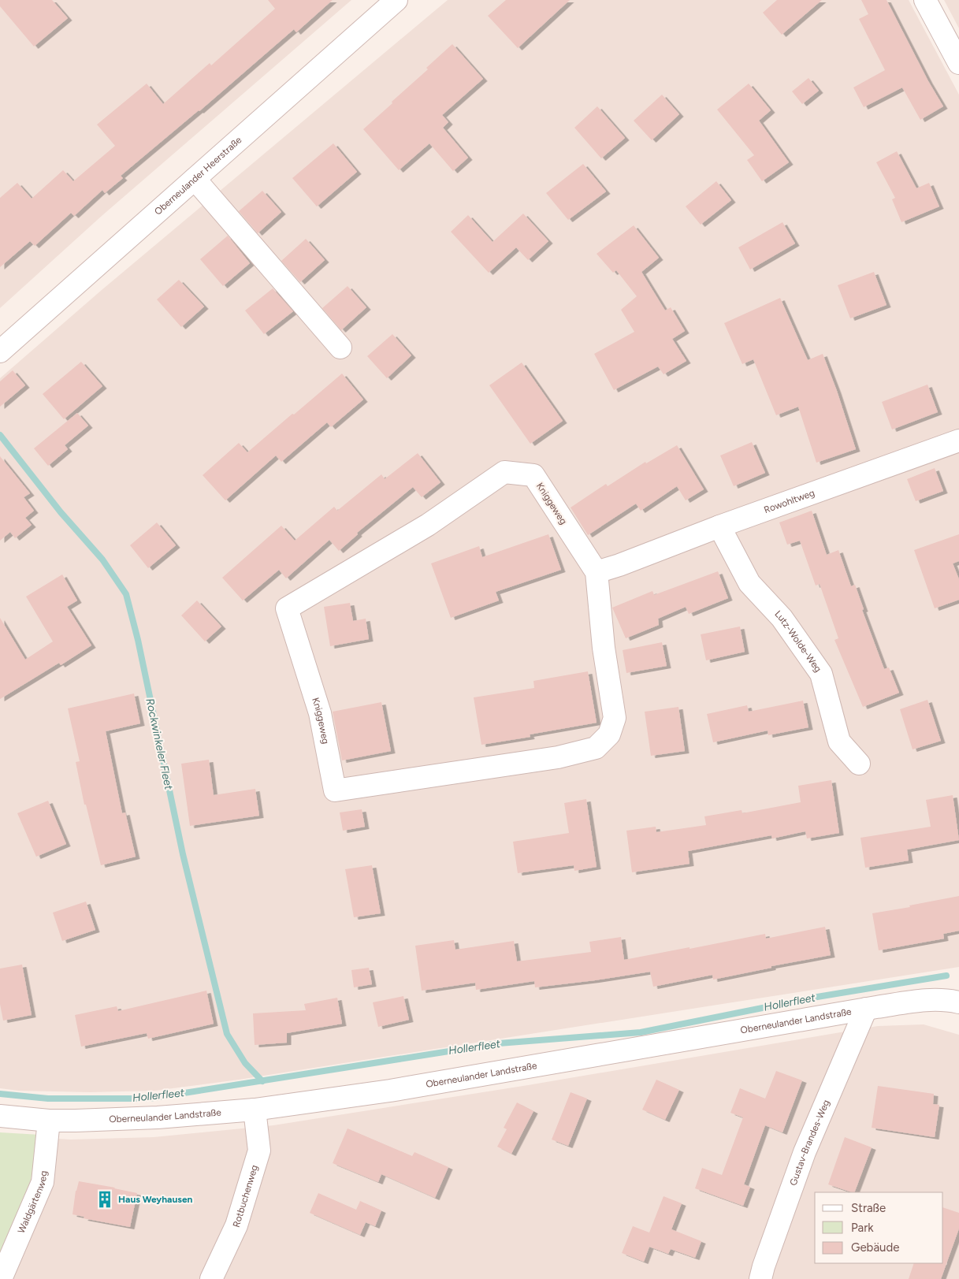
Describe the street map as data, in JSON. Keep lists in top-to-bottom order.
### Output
{
  "streets": {
    "street": [
      "Oberneulander Heerstraße",
      "Rowohltweg",
      "Kniggeweg",
      "Lutz-Wolde-Weg",
      "Oberneulander Landstraße",
      "Gustav-Brandes-Weg",
      "Rotbuchenweg",
      "Waldgärtenweg"
    ]
  },
  "crossings": [
    ["Rowohltweg", "Kniggeweg"],
    ["Rowohltweg", "Lutz-Wolde-Weg"],
    ["Oberneulander Landstraße", "Gustav-Brandes-Weg"],
    ["Oberneulander Landstraße", "Rotbuchenweg"],
    ["Oberneulander Landstraße", "Waldgärtenweg"]
  ],
  "water": ["Rockwinkeler Fleet", "Hollerfleet"],
  "places": {
    "building": ["Haus Weyhausen"]
  },
  "legend": ["Straße", "Park", "Gebäude"]
}
